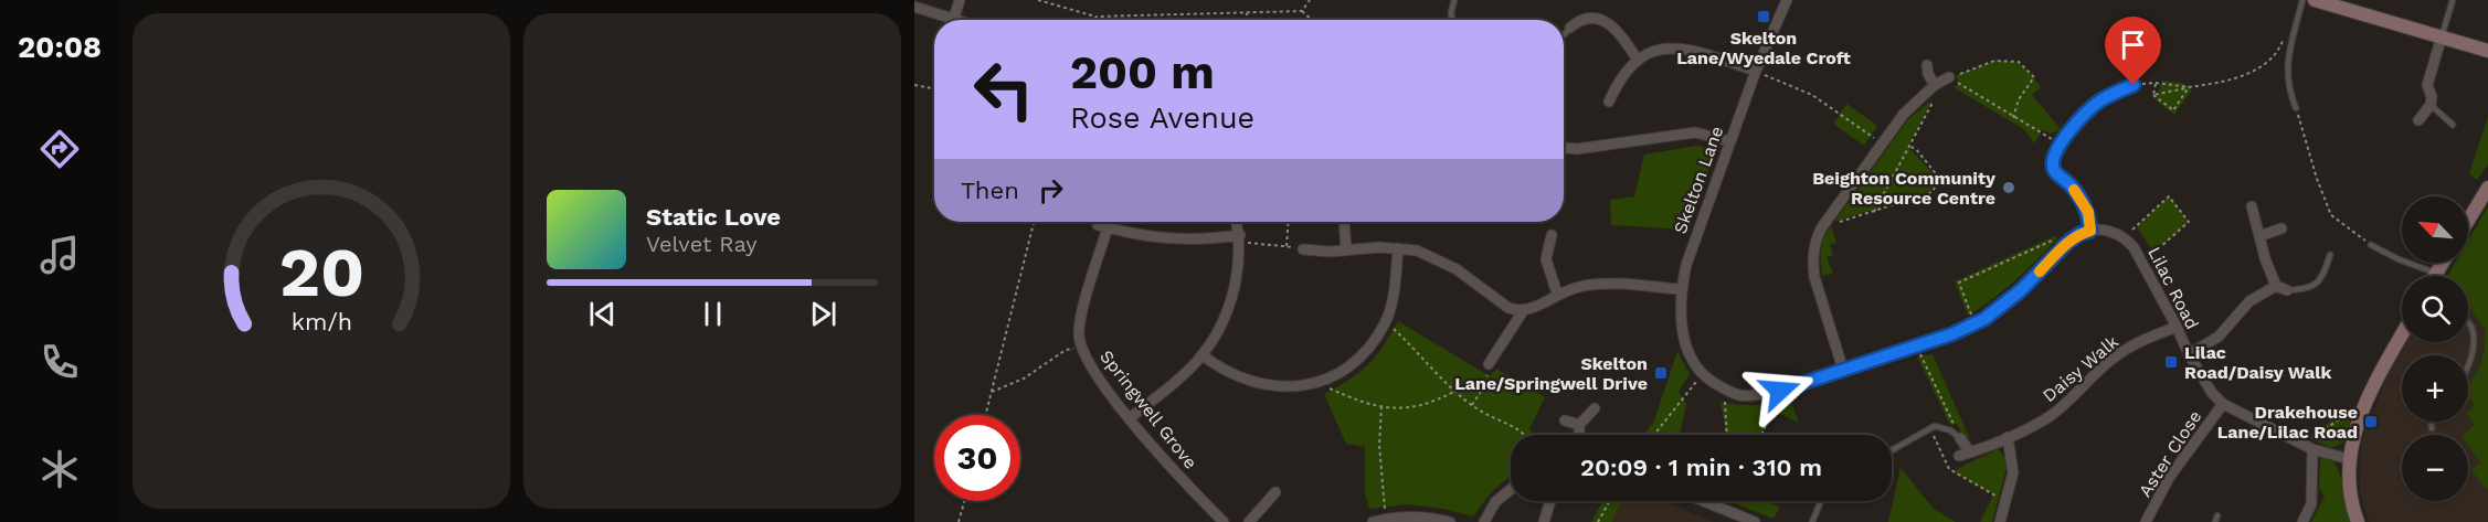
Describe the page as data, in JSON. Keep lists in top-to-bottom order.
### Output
{
  "streets": {
    "street": [
      "Skelton Lane",
      "Lilac Road",
      "Daisy Walk",
      "Springwell Grove",
      "Aster Close"
    ]
  },
  "crossings": [
    ["Lilac Road", "Daisy Walk"],
    ["Lilac Road", "Aster Close"]
  ],
  "places": {
    "transit": [
      "Skelton Lane/Wyedale Croft",
      "Lilac Road/Daisy Walk",
      "Skelton Lane/Springwell Drive",
      "Drakehouse Lane/Lilac Road"
    ],
    "other": ["Beighton Community Resource Centre"]
  },
  "north": "top left",
  "page": {
    "tabs": "20:08",
    "turn": ["200 m", "Rose Avenue"],
    "then": "Then",
    "song": ["Static Love", "Velvet Ray"],
    "map_buttons": ["+", "−"],
    "limit": "30",
    "trip": "20:09 · 1 min · 310 m",
    "gauge": ["20", "km/h"]
  }
}
